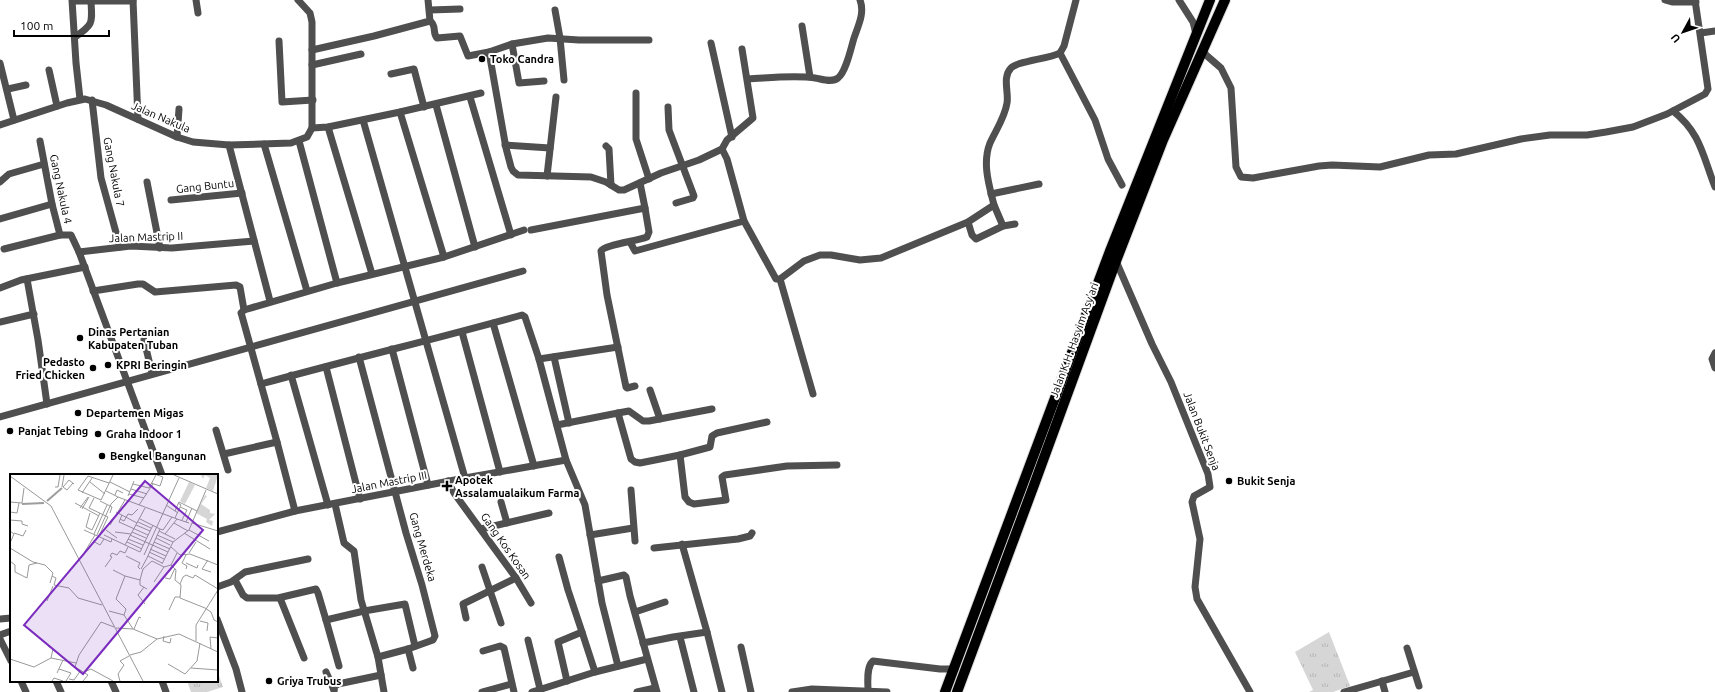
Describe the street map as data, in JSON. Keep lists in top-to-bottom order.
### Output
{
  "streets": {
    "highway": ["Jalan K.H. Hasyim Asy'ari"],
    "street": [
      "Jalan Nakula",
      "Gang Nakula 7",
      "Gang Buntu",
      "Gang Nakula 4",
      "Jalan Mastrip II",
      "Jalan Bukit Senja",
      "Jalan Mastrip III",
      "Gang Kos Kosan",
      "Gang Merdeka"
    ]
  },
  "crossings": [
    ["Jalan Nakula", "Gang Nakula 7"],
    ["Gang Nakula 7", "Jalan Mastrip II"],
    ["Gang Nakula 4", "Jalan Mastrip II"],
    ["Jalan K.H. Hasyim Asy'ari", "Jalan Bukit Senja"],
    ["Jalan Mastrip III", "Gang Kos Kosan"],
    ["Jalan Mastrip III", "Gang Merdeka"]
  ],
  "places": {
    "other": [
      "Toko Candra",
      "Dinas Pertanian Kabupaten Tuban",
      "KPRI Beringin",
      "Pedasto Fried Chicken",
      "Departemen Migas",
      "Panjat Tebing",
      "Graha Indoor 1",
      "Bengkel Bangunan",
      "Bukit Senja",
      "Griya Trubus"
    ],
    "health": ["Apotek Assalamualaikum Farma"]
  },
  "scale_bar": "100 m",
  "north": "bottom left"
}
